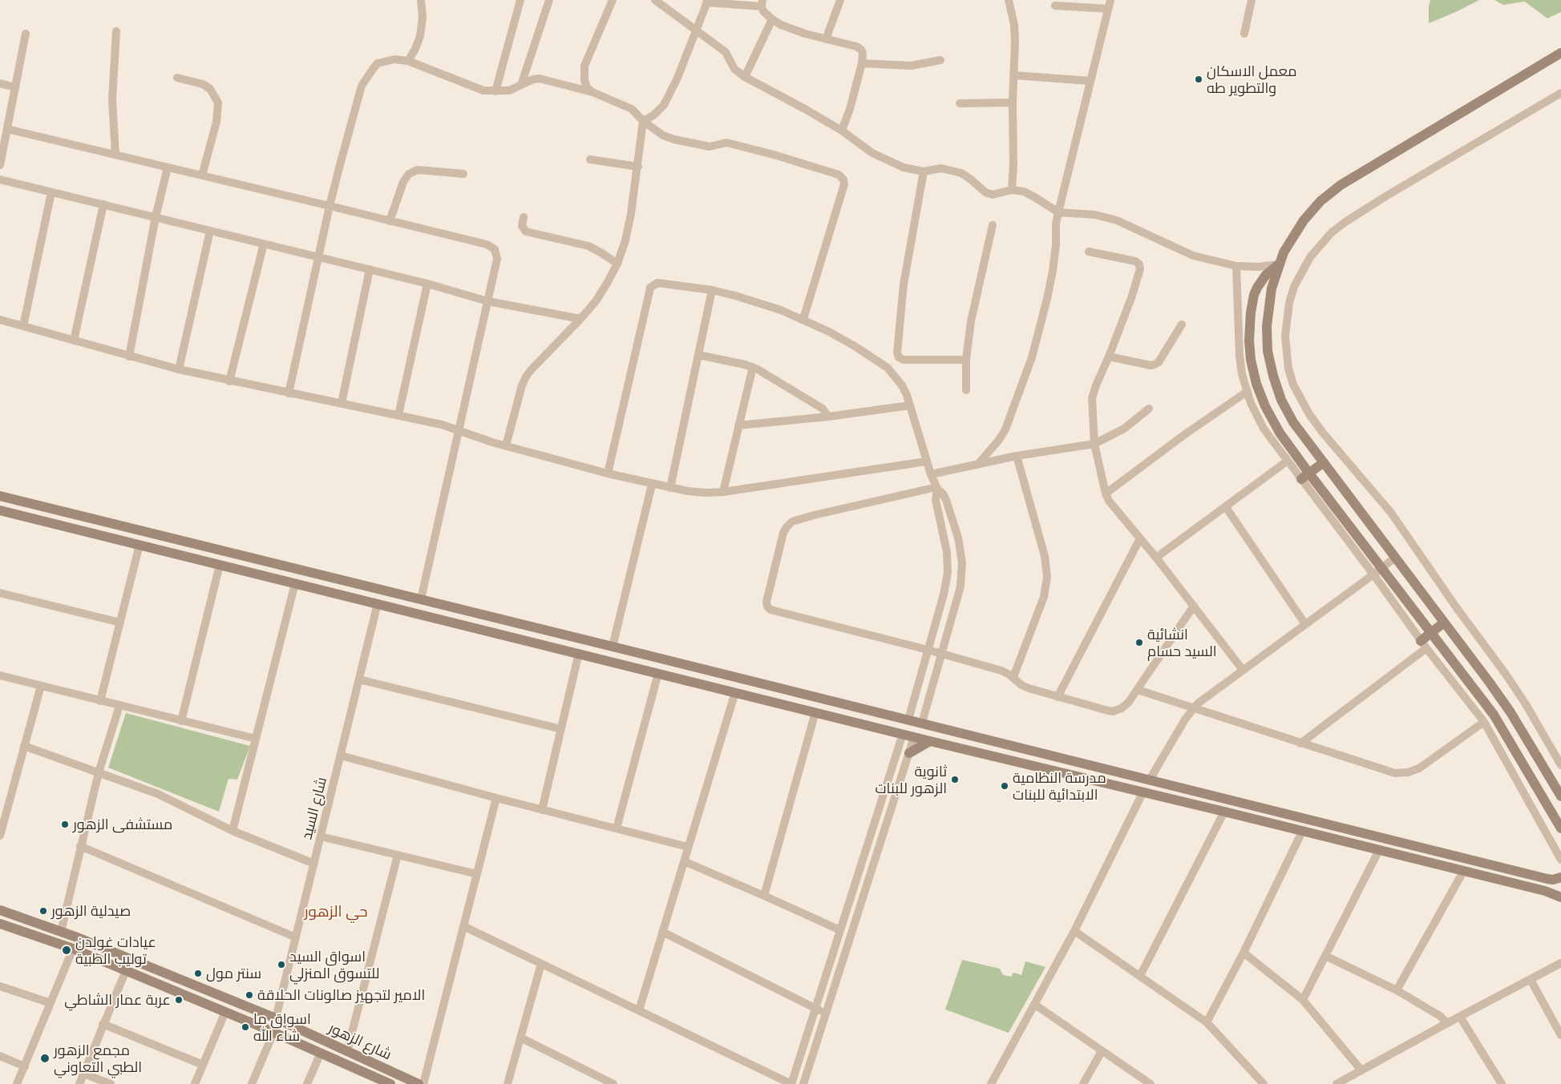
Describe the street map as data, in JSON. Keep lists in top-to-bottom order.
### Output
{
  "streets": {
    "street": ["شارع السيد", "شارع الزهور"]
  },
  "crossings": [
    ["شارع السيد", "شارع الزهور"]
  ],
  "districts": ["حي الزهور"],
  "places": [
    "معمل الاسكان والتطوير طه",
    "انشائية السيد حسام",
    "ثانوية الزهور للبنات",
    "مدرسة النظامية الابتدائية للبنات",
    "مستشفى الزهور",
    "صيدلية الزهور",
    "عيادات غولدن توليب الطبية",
    "اسواق السيد للتسوق المنزلي",
    "سنتر مول",
    "الامير لتجهيز صالونات الحلاقة",
    "عربة عمار الشاطي",
    "اسواق ما شاء الله",
    "مجمع الزهور الطبي التعاوني"
  ]
}
